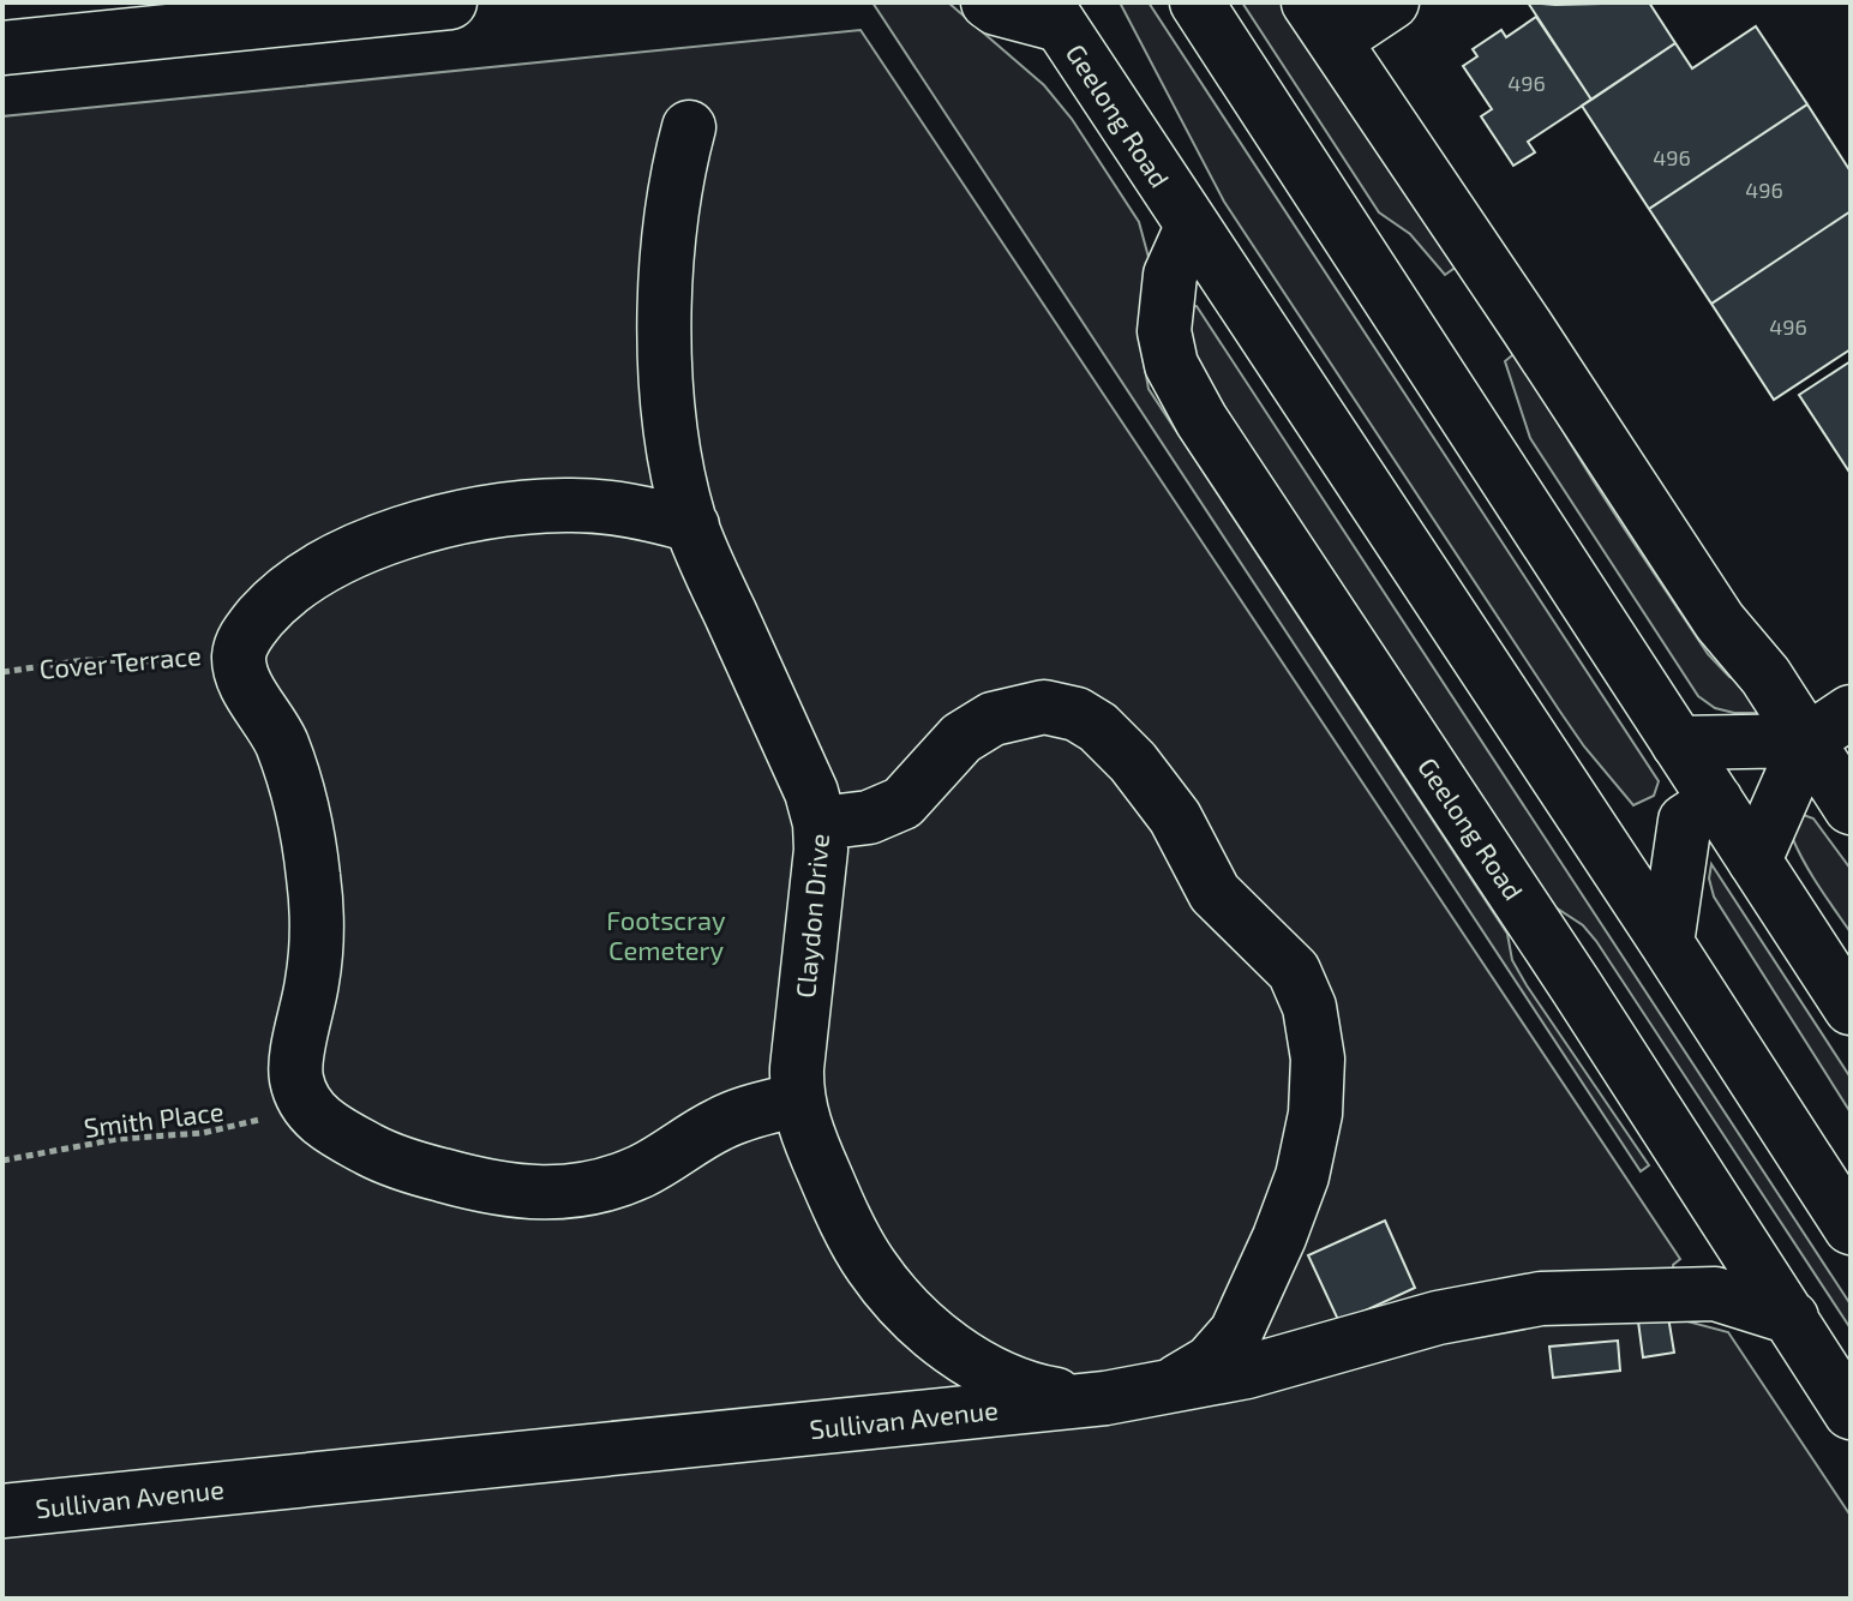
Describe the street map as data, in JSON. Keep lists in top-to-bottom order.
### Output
{
  "streets": {
    "main road": ["Geelong Road", "Claydon Drive", "Sullivan Avenue"],
    "path": ["Cover Terrace", "Smith Place"]
  },
  "crossings": [
    ["Geelong Road", "Sullivan Avenue"],
    ["Claydon Drive", "Sullivan Avenue"]
  ],
  "parks": ["Footscray Cemetery"],
  "house_numbers": [
    "496",
    "496",
    "496",
    "496"
  ]
}
